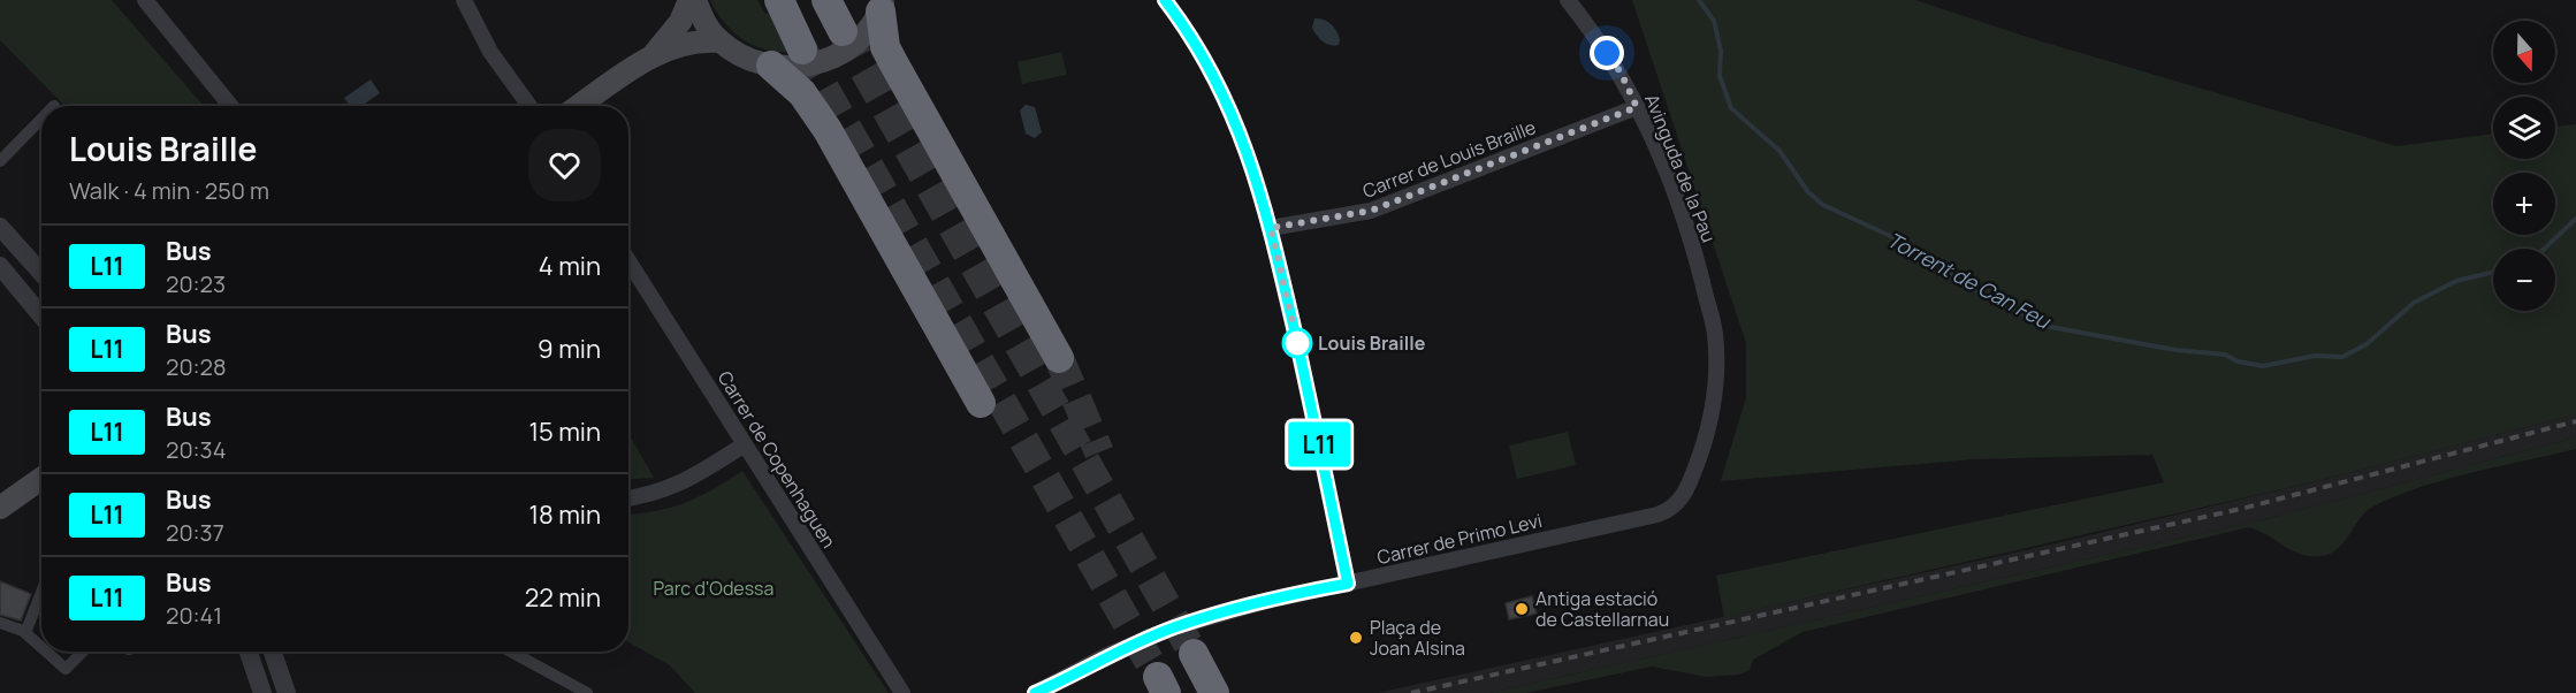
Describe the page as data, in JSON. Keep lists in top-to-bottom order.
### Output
{
  "streets": {
    "street": [
      "Carrer de Louis Braille",
      "Avinguda de la Pau",
      "Carrer de Copenhaguen",
      "Carrer de Primo Levi"
    ]
  },
  "crossings": [
    ["Carrer de Louis Braille", "Avinguda de la Pau"],
    ["Avinguda de la Pau", "Carrer de Primo Levi"]
  ],
  "water": ["Torrent de Can Feu"],
  "parks": ["Parc d'Odessa"],
  "places": ["Louis Braille", "Antiga estació de Castellarnau", "Plaça de Joan Alsina"],
  "lines": ["bus line L11"],
  "north": "bottom",
  "page": {
    "on_map": "L11",
    "map_buttons": ["+", "−"],
    "heading": ["Louis Braille", "Walk · 4 min · 250 m"],
    "list": [
      {
        "mark": "L11",
        "name": "Bus",
        "note": "20:23",
        "value": "4 min"
      },
      {
        "mark": "L11",
        "name": "Bus",
        "note": "20:28",
        "value": "9 min"
      },
      {
        "mark": "L11",
        "name": "Bus",
        "note": "20:34",
        "value": "15 min"
      },
      {
        "mark": "L11",
        "name": "Bus",
        "note": "20:37",
        "value": "18 min"
      },
      {
        "mark": "L11",
        "name": "Bus",
        "note": "20:41",
        "value": "22 min"
      }
    ]
  }
}
